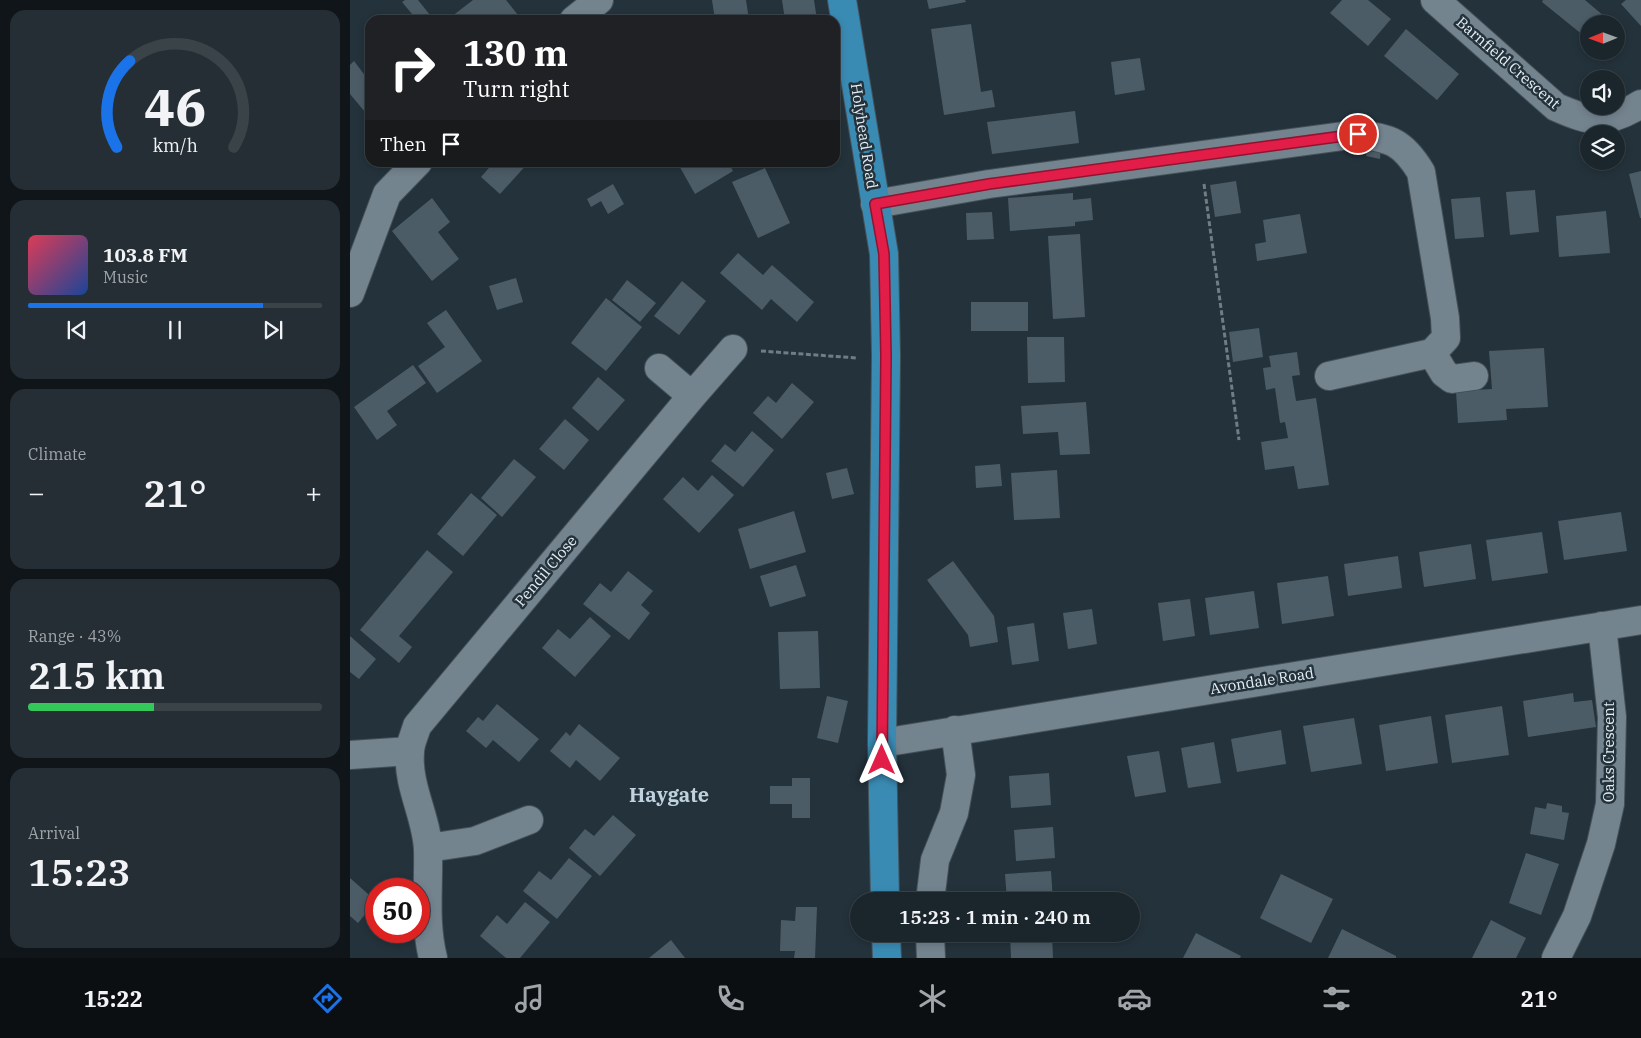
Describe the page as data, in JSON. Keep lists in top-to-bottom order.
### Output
{
  "streets": {
    "main road": ["Holyhead Road"],
    "street": [
      "Barnfield Crescent",
      "Pendil Close",
      "Avondale Road",
      "Oaks Crescent"
    ]
  },
  "crossings": [
    ["Holyhead Road", "Avondale Road"],
    ["Avondale Road", "Oaks Crescent"]
  ],
  "districts": ["Haygate"],
  "north": "left",
  "page": {
    "turn": ["130 m", "Turn right"],
    "then": "Then",
    "song": ["103.8 FM", "Music"],
    "tile": [
      "Climate",
      ["Range · 43%", "215 km"],
      ["Arrival", "15:23"]
    ],
    "heat": ["−", "21°", "+"],
    "limit": "50",
    "trip": "15:23 · 1 min · 240 m",
    "tabs": ["15:22", "21°"],
    "gauge": ["46", "km/h"]
  }
}
